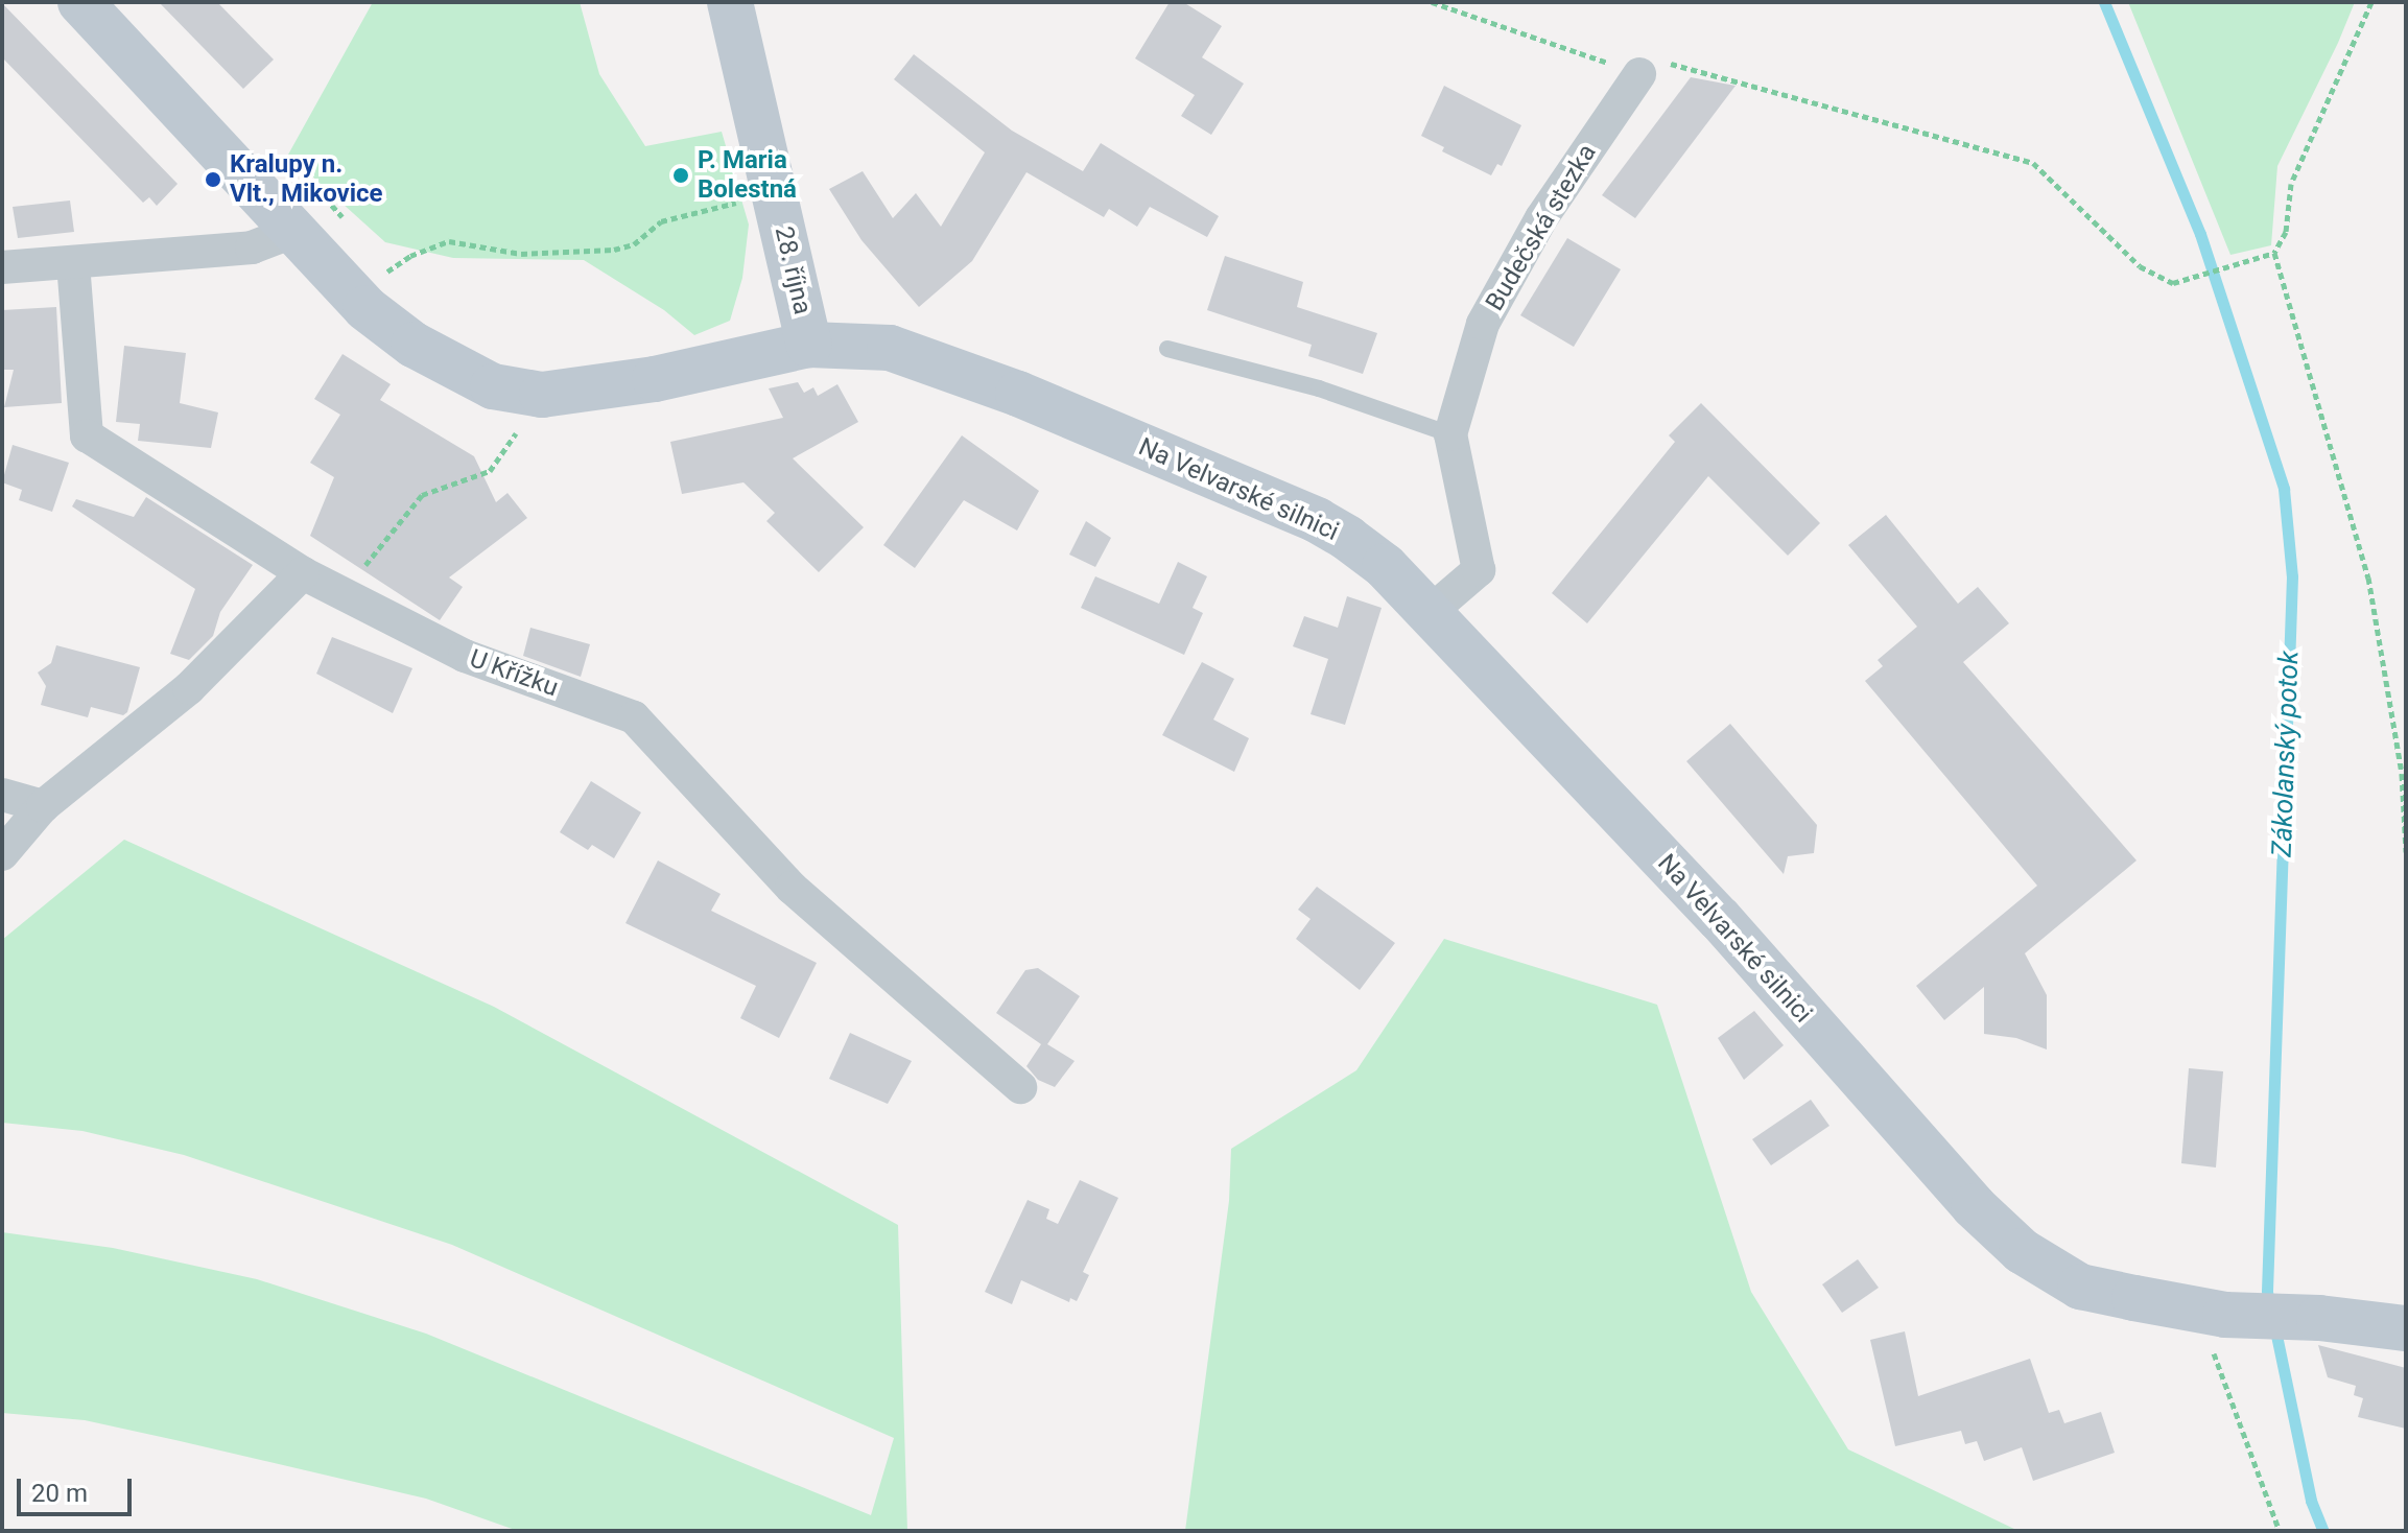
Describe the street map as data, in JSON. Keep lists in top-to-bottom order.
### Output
{
  "streets": {
    "main road": ["28. října", "Na Velvarské silnici"],
    "street": ["Budečská stezka", "U Křížku"]
  },
  "crossings": [
    ["Budečská stezka", "Na Velvarské silnici"],
    ["28. října", "Na Velvarské silnici"]
  ],
  "water": ["Zákolanský potok"],
  "places": ["P. Maria Bolestná", "Kralupy n. Vlt., Mikovice"],
  "scale_bar": "20 m"
}
